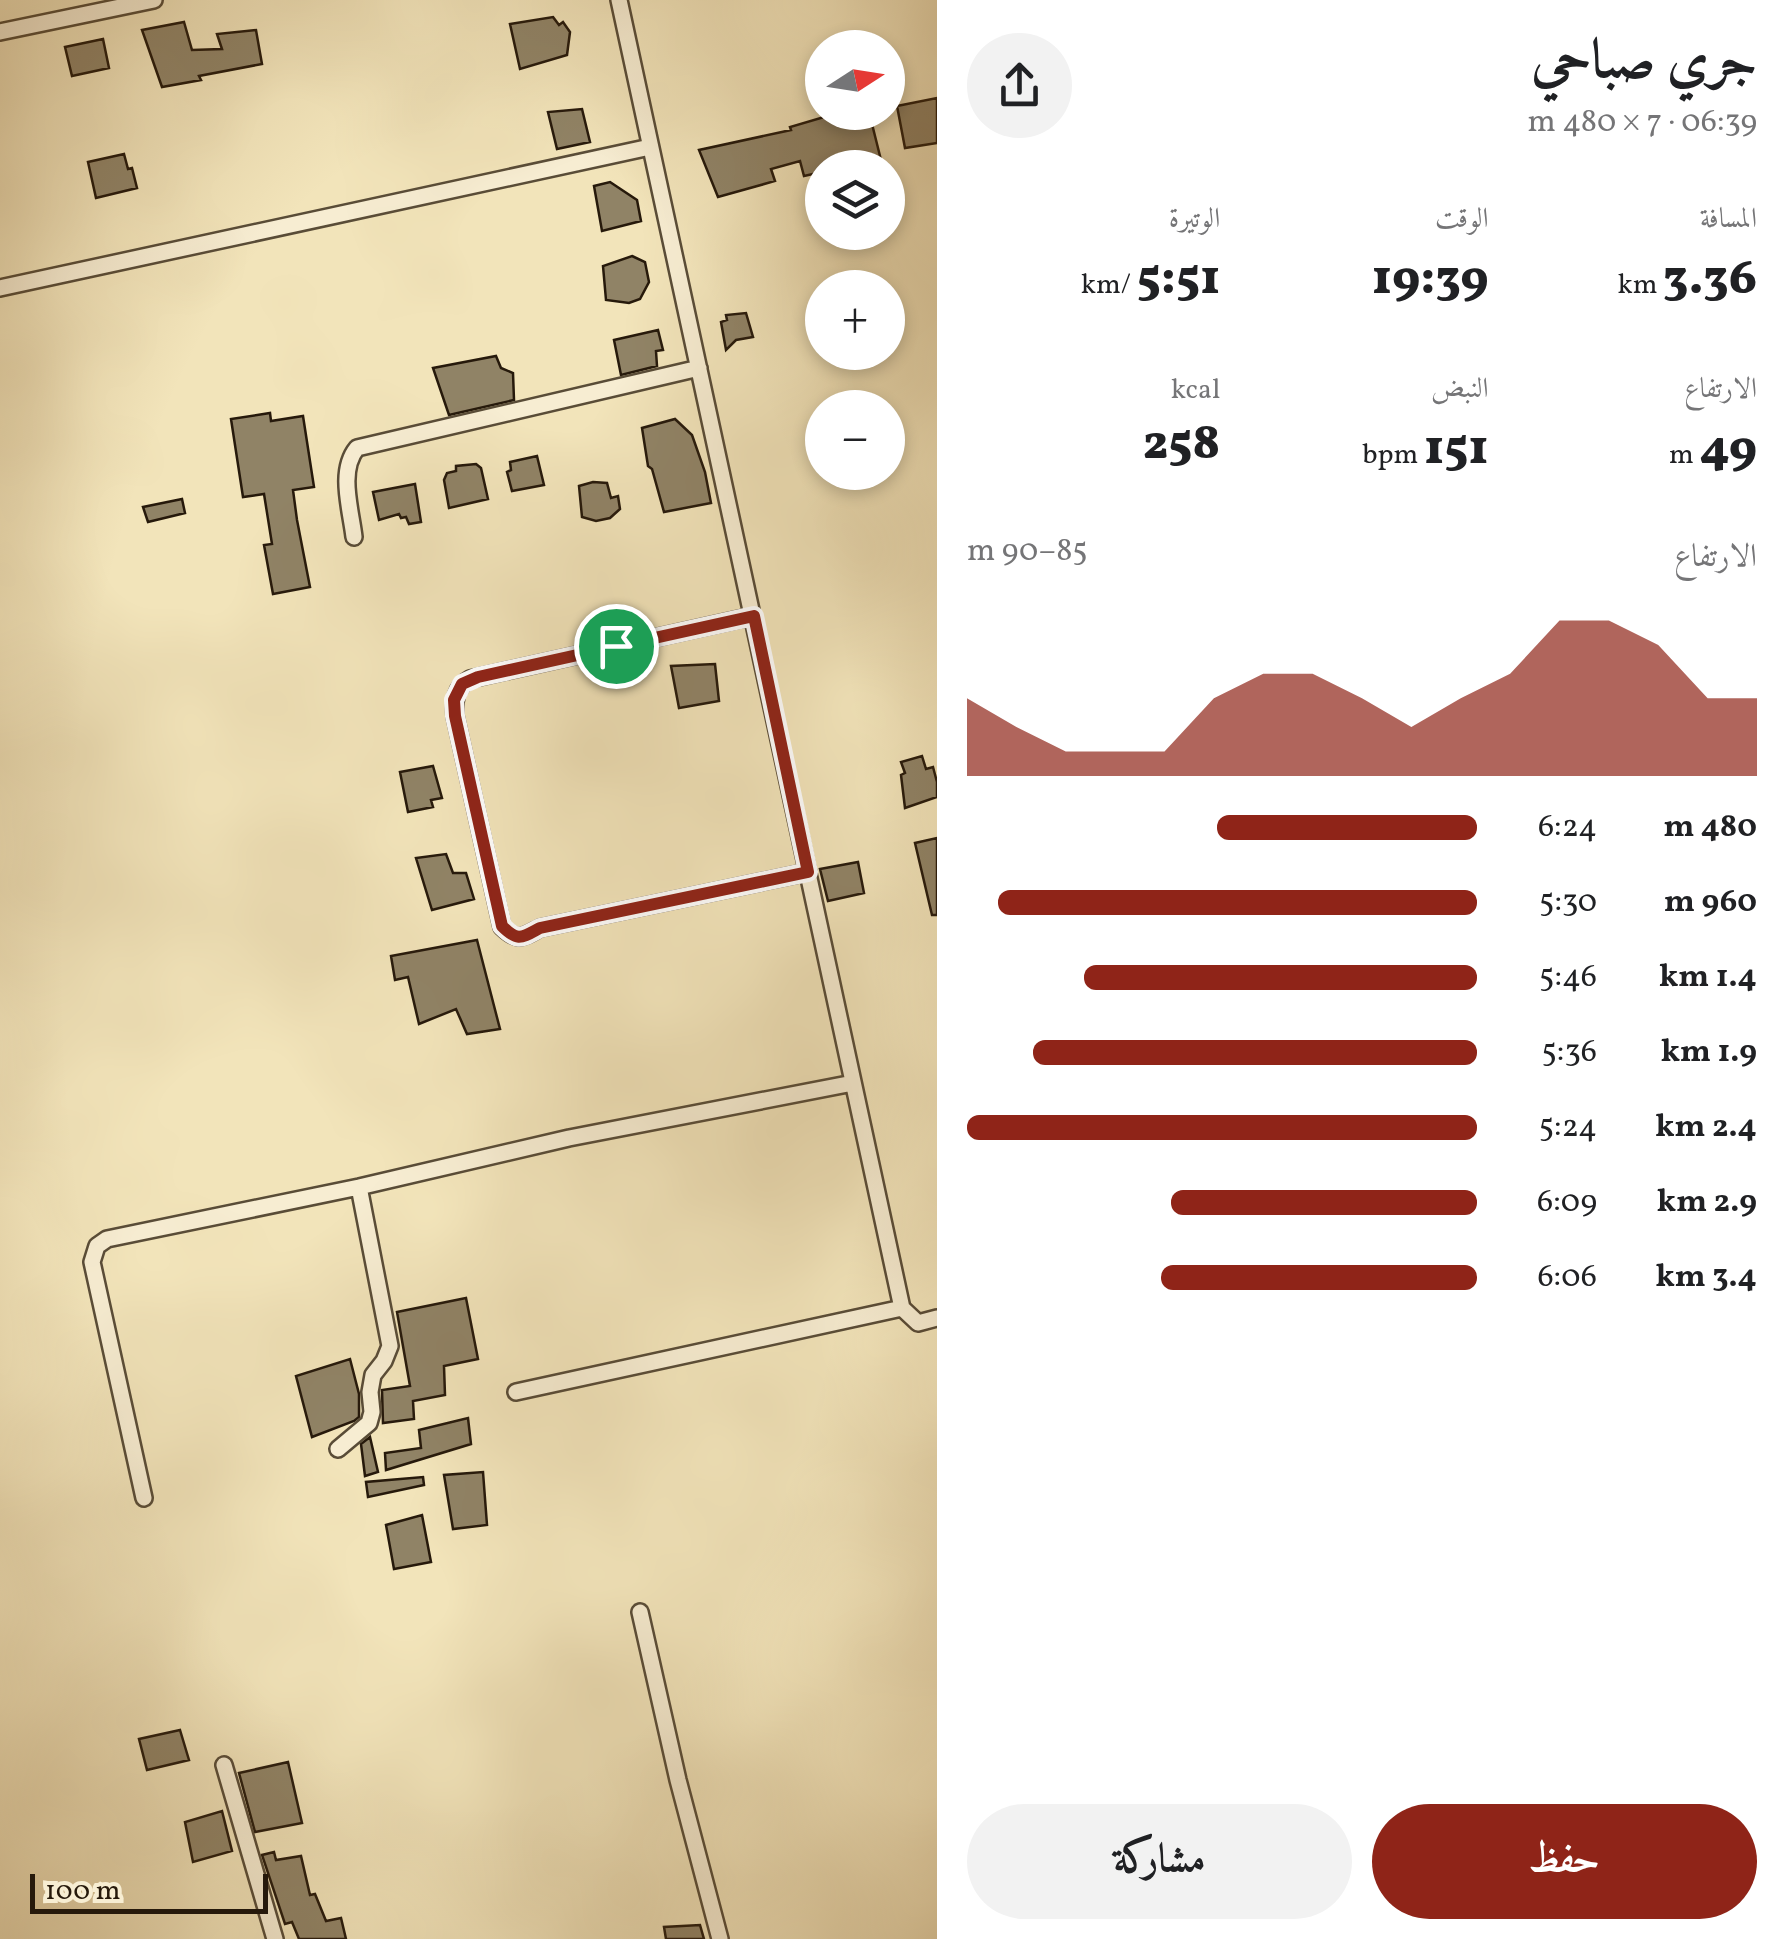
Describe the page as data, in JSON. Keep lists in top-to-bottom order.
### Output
{
  "scale_bar": "100 m",
  "north": "right",
  "page": {
    "heading": ["جري صباحي", "06:39 · 7 × 480 m"],
    "map_buttons": ["+", "−"],
    "stats": [
      ["المسافة", "3.36 km"],
      ["الوقت", "19:39"],
      ["الوتيرة", "5:51 /km"],
      ["الارتفاع", "49 m"],
      ["النبض", "151 bpm"],
      ["kcal", "258"]
    ],
    "chart": ["الارتفاع", "85–90 m"],
    "list": [
      {
        "name": "480 m",
        "note": "6:24"
      },
      {
        "name": "960 m",
        "note": "5:30"
      },
      {
        "name": "1.4 km",
        "note": "5:46"
      },
      {
        "name": "1.9 km",
        "note": "5:36"
      },
      {
        "name": "2.4 km",
        "note": "5:24"
      },
      {
        "name": "2.9 km",
        "note": "6:09"
      },
      {
        "name": "3.4 km",
        "note": "6:06"
      }
    ],
    "buttons": ["حفظ", "مشاركة"],
    "scale": "100 m"
  }
}
